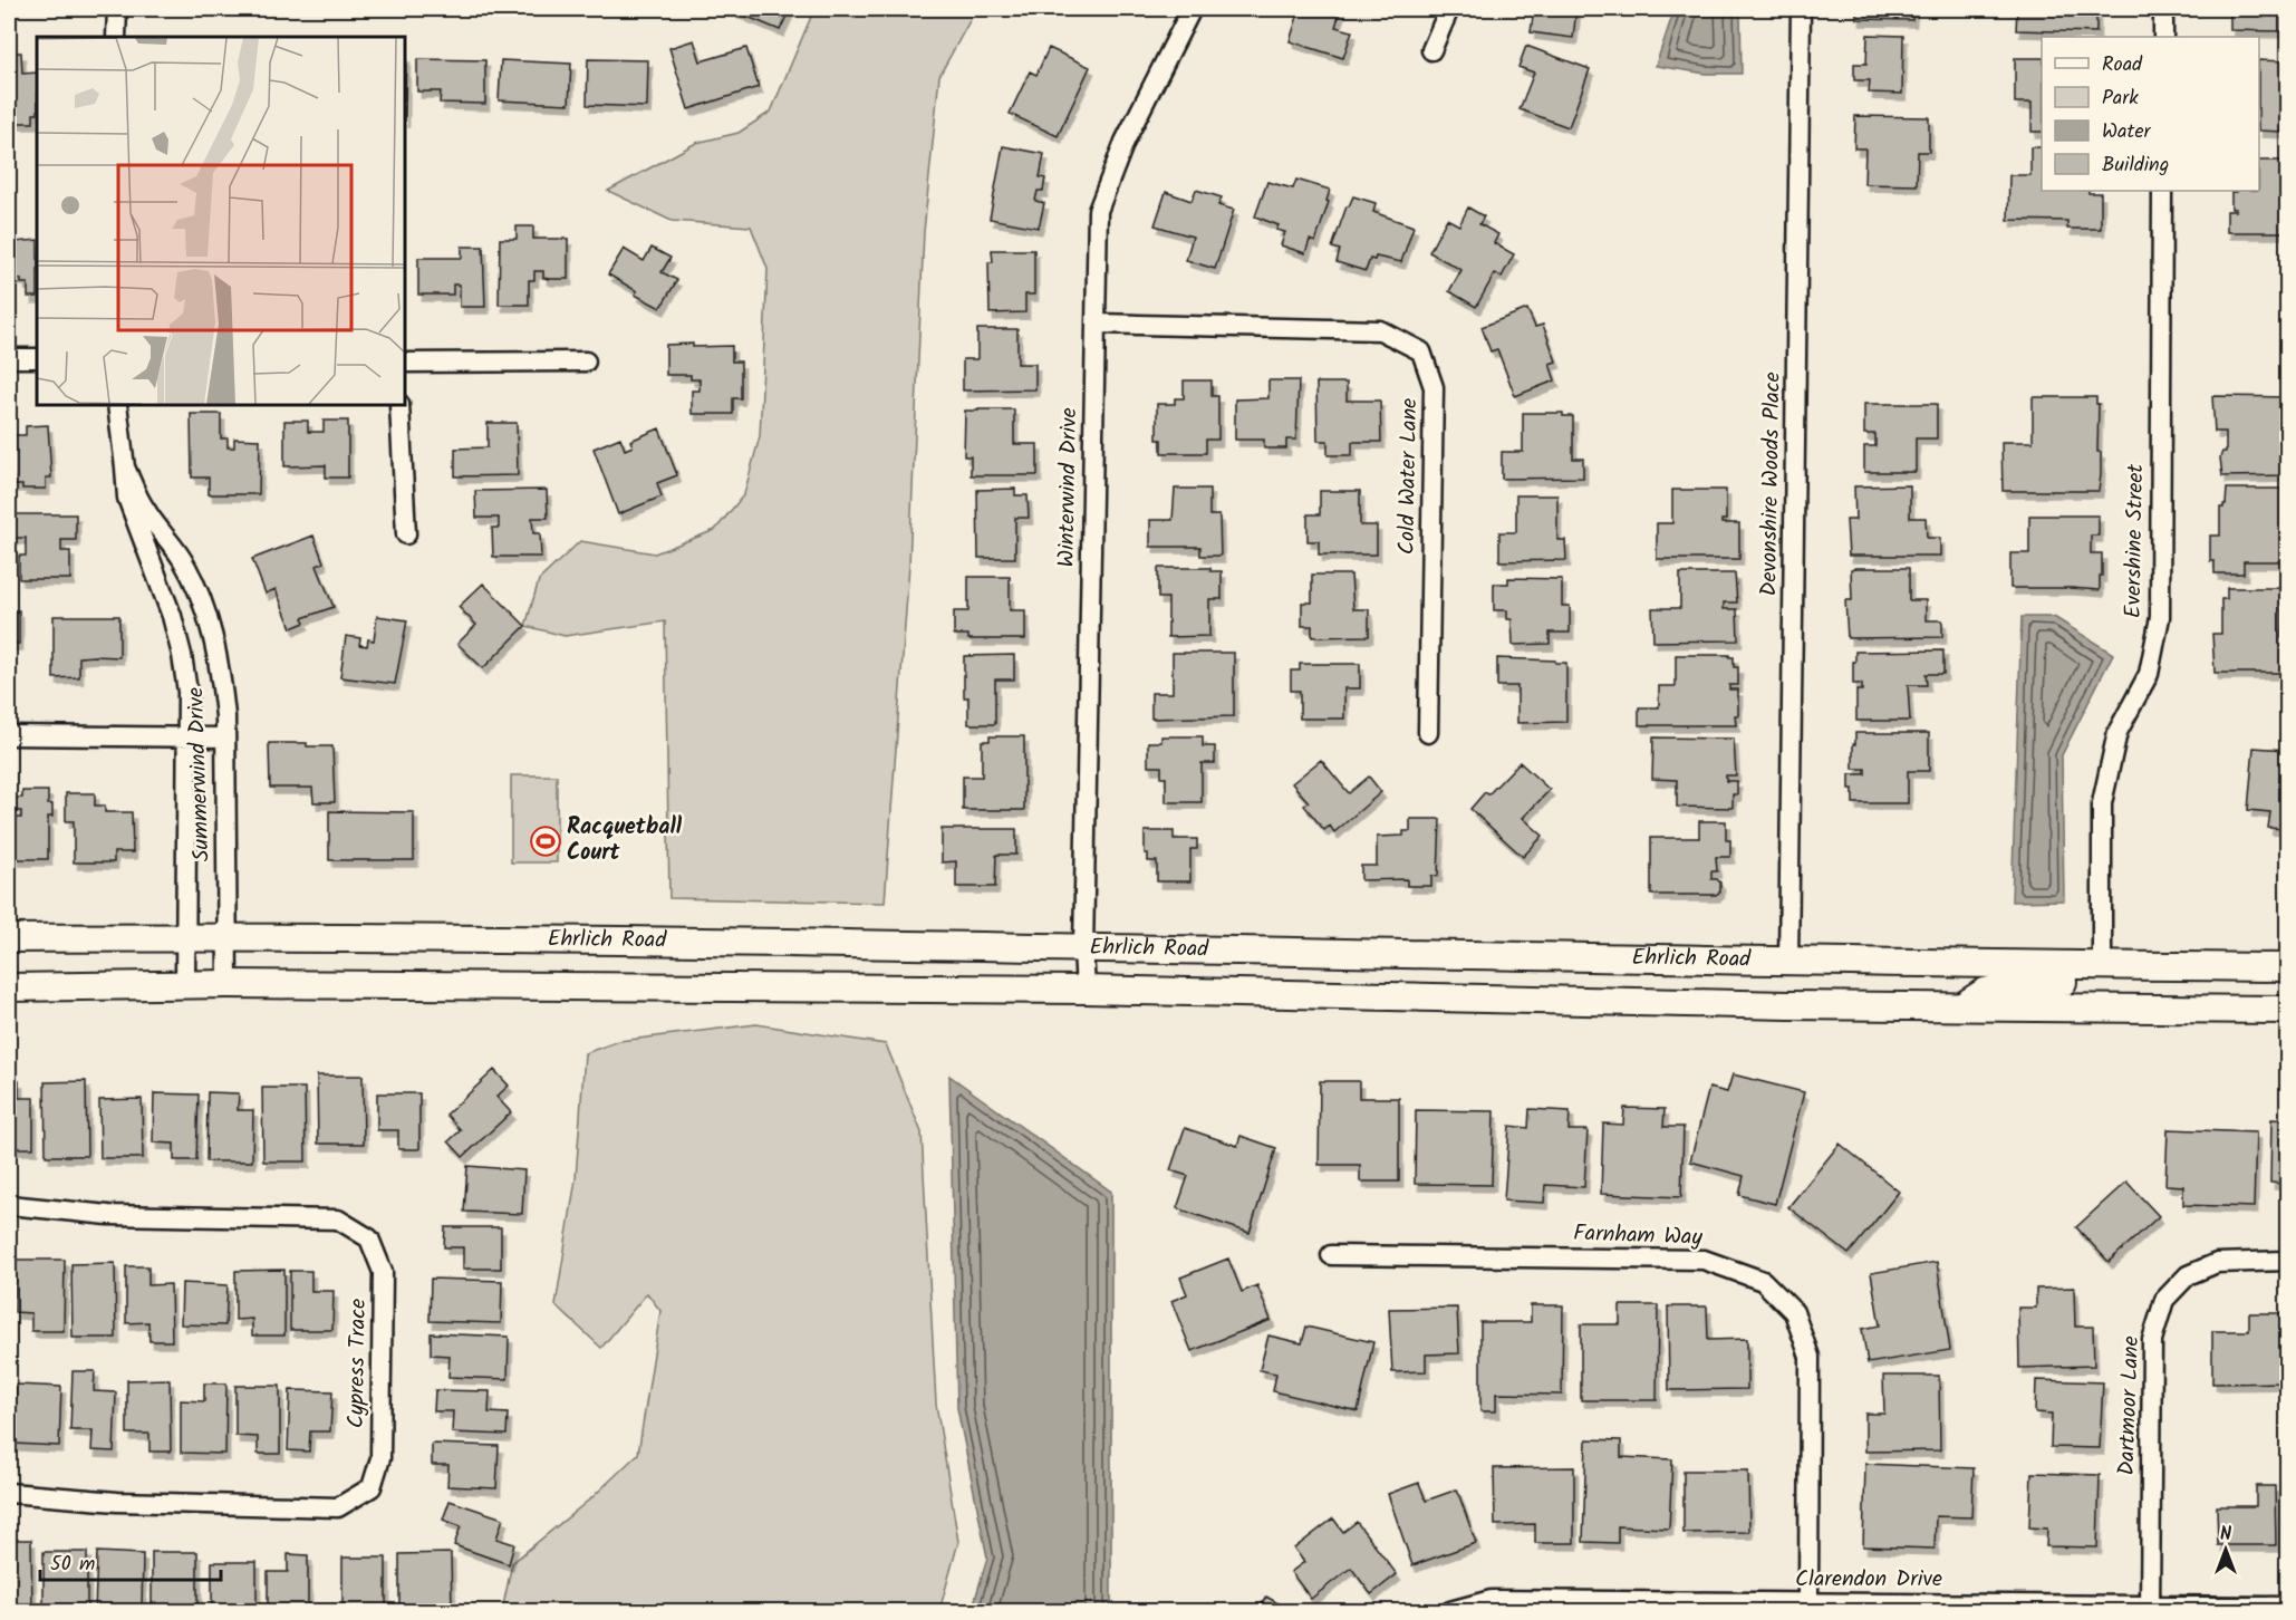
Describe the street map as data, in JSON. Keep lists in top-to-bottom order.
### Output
{
  "streets": {
    "main road": ["Ehrlich Road"],
    "street": [
      "Cold Water Lane",
      "Devonshire Woods Place",
      "Winterwind Drive",
      "Evershine Street",
      "Summerwind Drive",
      "Farnham Way",
      "Cypress Trace",
      "Dartmoor Lane",
      "Clarendon Drive"
    ]
  },
  "crossings": [
    ["Cold Water Lane", "Winterwind Drive"],
    ["Devonshire Woods Place", "Ehrlich Road"],
    ["Winterwind Drive", "Ehrlich Road"],
    ["Evershine Street", "Ehrlich Road"],
    ["Summerwind Drive", "Ehrlich Road"],
    ["Farnham Way", "Clarendon Drive"],
    ["Dartmoor Lane", "Clarendon Drive"]
  ],
  "places": {
    "sports": ["Racquetball Court"]
  },
  "legend": [
    "Road",
    "Park",
    "Water",
    "Building"
  ],
  "scale_bar": "50 m",
  "north": "top"
}
